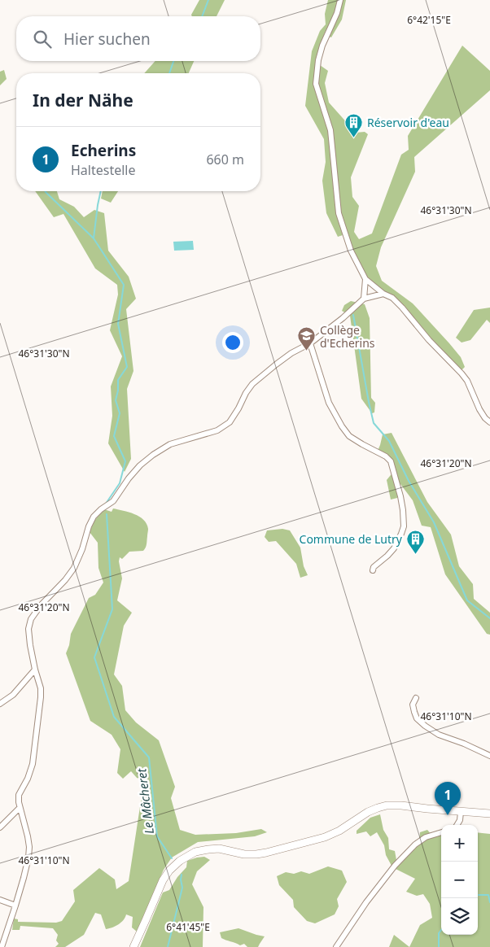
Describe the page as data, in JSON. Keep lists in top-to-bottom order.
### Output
{
  "water": ["Le Mâcheret"],
  "places": {
    "building": ["Réservoir d'eau", "Commune de Lutry"],
    "school or university": ["Collège d'Echerins"]
  },
  "page": {
    "search": "Hier suchen",
    "heading": "In der Nähe",
    "list": [
      {
        "mark": "1",
        "name": "Echerins",
        "note": "Haltestelle",
        "value": "660 m"
      }
    ],
    "pins": "1",
    "map_buttons": ["+", "−"]
  },
  "coordinates": [
    "6°42'15\"E",
    "46°31'30\"N",
    "46°31'20\"N",
    "46°31'10\"N",
    "6°41'45\"E"
  ]
}
